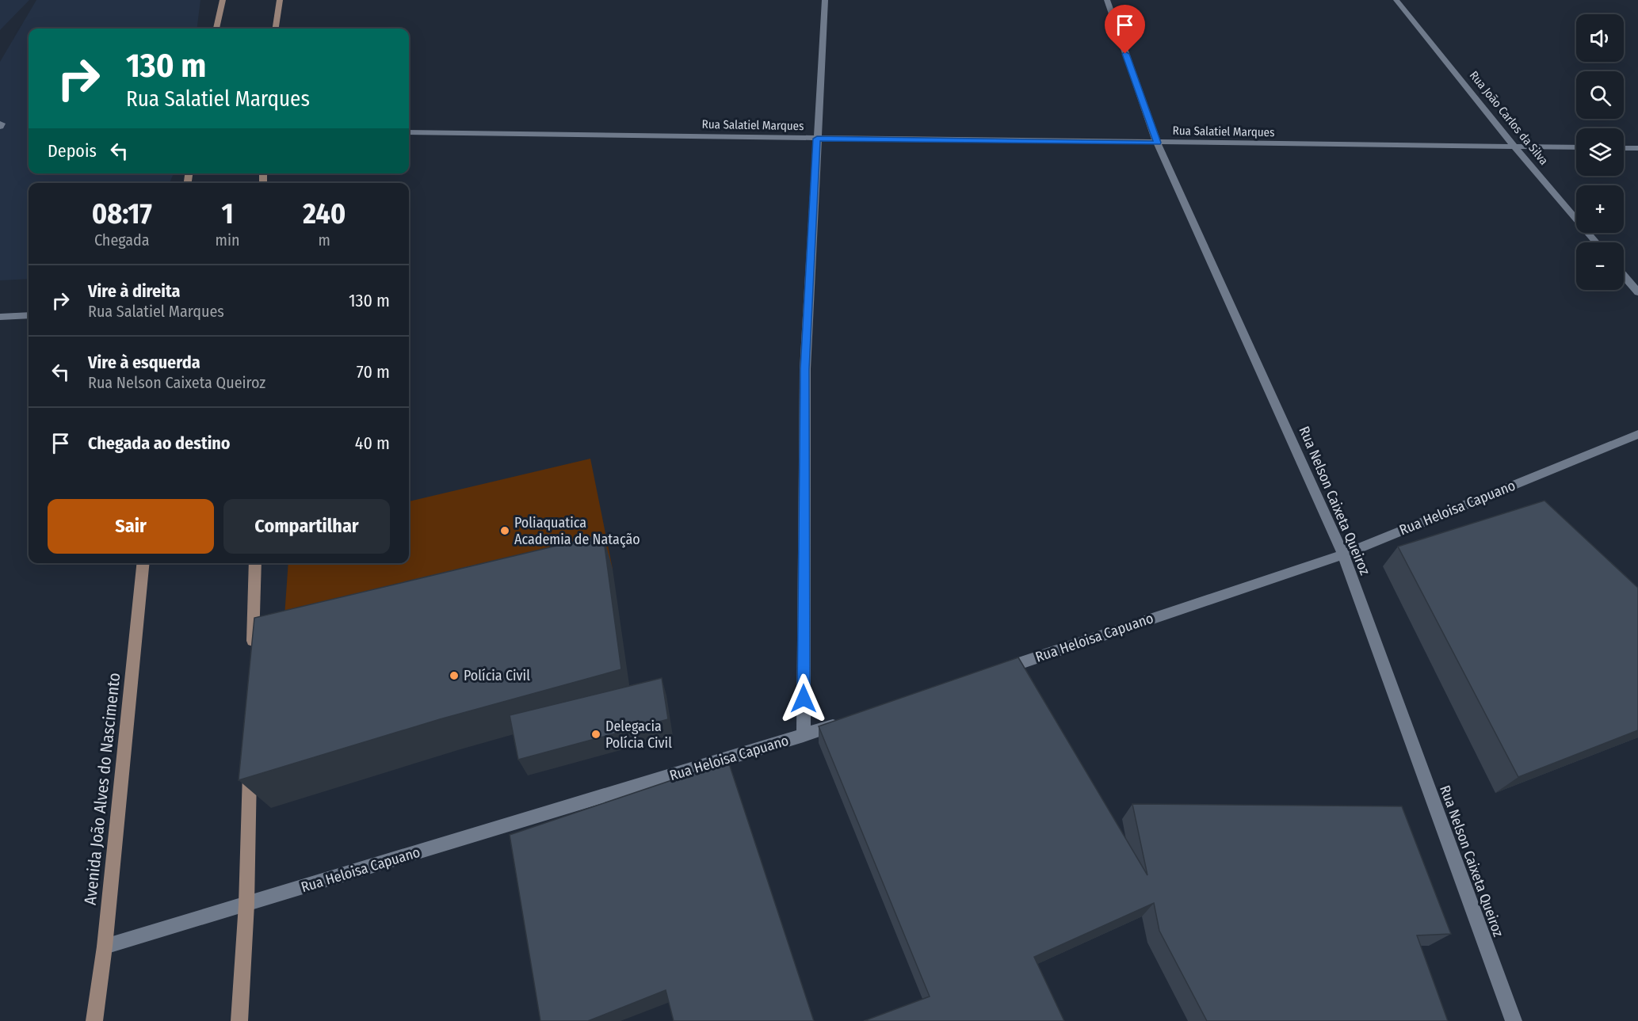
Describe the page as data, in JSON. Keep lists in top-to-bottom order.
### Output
{
  "streets": {
    "main road": ["Avenida João Alves do Nascimento"],
    "street": [
      "Rua João Carlos da Silva",
      "Rua Salatiel Marques",
      "Rua Nelson Caixeta Queiroz",
      "Rua Heloisa Capuano"
    ]
  },
  "crossings": [
    ["Rua João Carlos da Silva", "Rua Salatiel Marques"],
    ["Rua Salatiel Marques", "Rua Nelson Caixeta Queiroz"],
    ["Rua Nelson Caixeta Queiroz", "Rua Heloisa Capuano"],
    ["Rua Heloisa Capuano", "Avenida João Alves do Nascimento"]
  ],
  "places": ["Poliaquatica Academia de Natação", "Polícia Civil", "Delegacia Polícia Civil"],
  "page": {
    "map_buttons": ["+", "−"],
    "turn": ["130 m", "Rua Salatiel Marques"],
    "then": "Depois",
    "eta": [
      "08:17",
      "Chegada",
      "1",
      "min",
      "240",
      "m"
    ],
    "list": [
      {
        "name": "Vire à direita",
        "note": "Rua Salatiel Marques",
        "value": "130 m"
      },
      {
        "name": "Vire à esquerda",
        "note": "Rua Nelson Caixeta Queiroz",
        "value": "70 m"
      },
      {
        "name": "Chegada ao destino",
        "value": "40 m"
      }
    ],
    "buttons": ["Sair", "Compartilhar"]
  }
}
